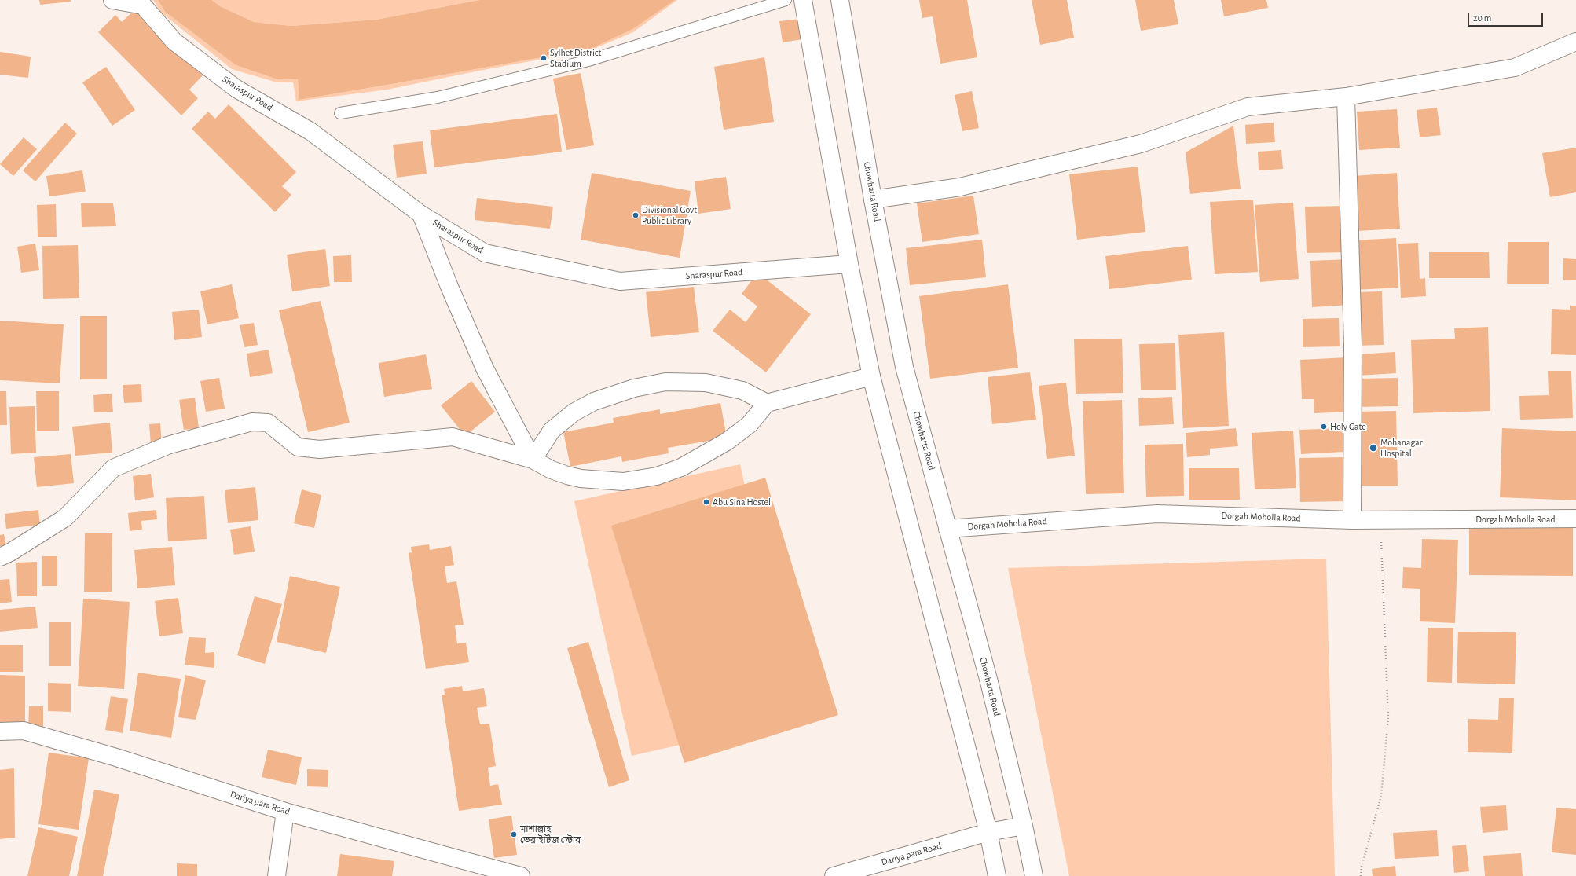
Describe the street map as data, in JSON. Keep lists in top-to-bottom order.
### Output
{
  "streets": {
    "street": [
      "Sharaspur Road",
      "Chowhatta Road",
      "Dorgah Moholla Road",
      "Dariya para Road"
    ]
  },
  "crossings": [
    ["Chowhatta Road", "Dorgah Moholla Road"],
    ["Chowhatta Road", "Dariya para Road"]
  ],
  "places": [
    "Sylhet District Stadium",
    "Divisional Govt Public Library",
    "Holy Gate",
    "Mohanagar Hospital",
    "Abu Sina Hostel",
    "মাশাল্লাহ ভেরাইটিজ স্টোর"
  ],
  "scale_bar": "20 m"
}
